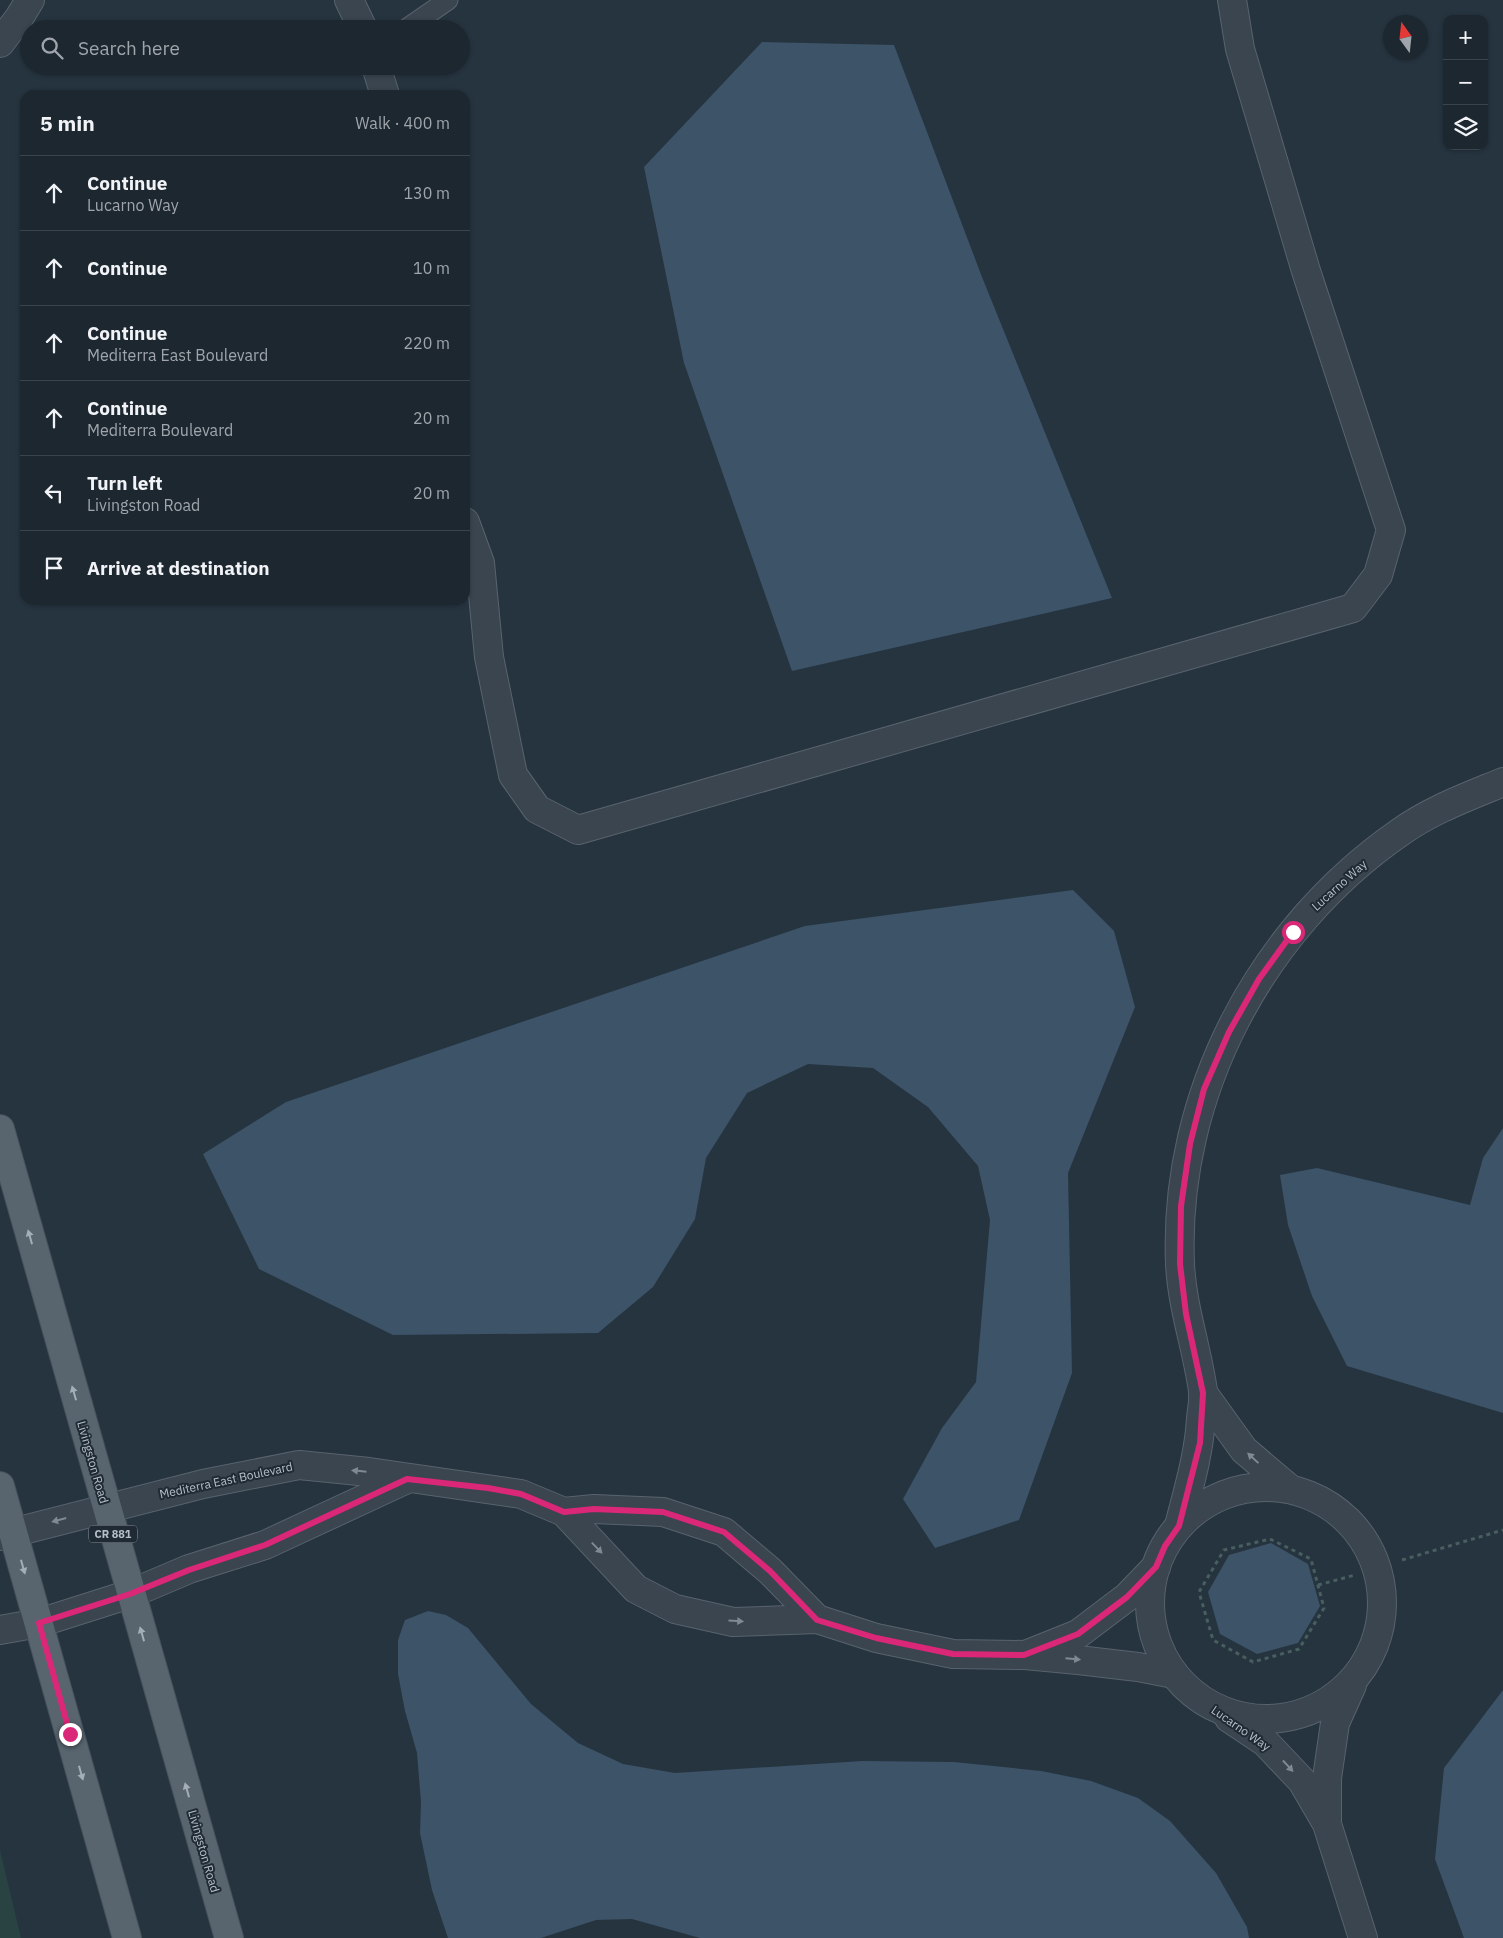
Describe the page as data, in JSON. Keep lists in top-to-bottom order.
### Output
{
  "streets": {
    "main road": ["Livingston Road", "CR 881"],
    "street": ["Lucarno Way", "Mediterra East Boulevard"]
  },
  "crossings": [
    ["Livingston Road", "Mediterra East Boulevard"]
  ],
  "north": "top",
  "page": {
    "map_buttons": ["+", "−"],
    "search": "Search here",
    "heading": ["5 min", "Walk · 400 m"],
    "list": [
      ["Continue", "Lucarno Way", "130 m"],
      ["Continue", "10 m"],
      ["Continue", "Mediterra East Boulevard", "220 m"],
      ["Continue", "Mediterra Boulevard", "20 m"],
      ["Turn left", "Livingston Road", "20 m"],
      "Arrive at destination"
    ]
  }
}
